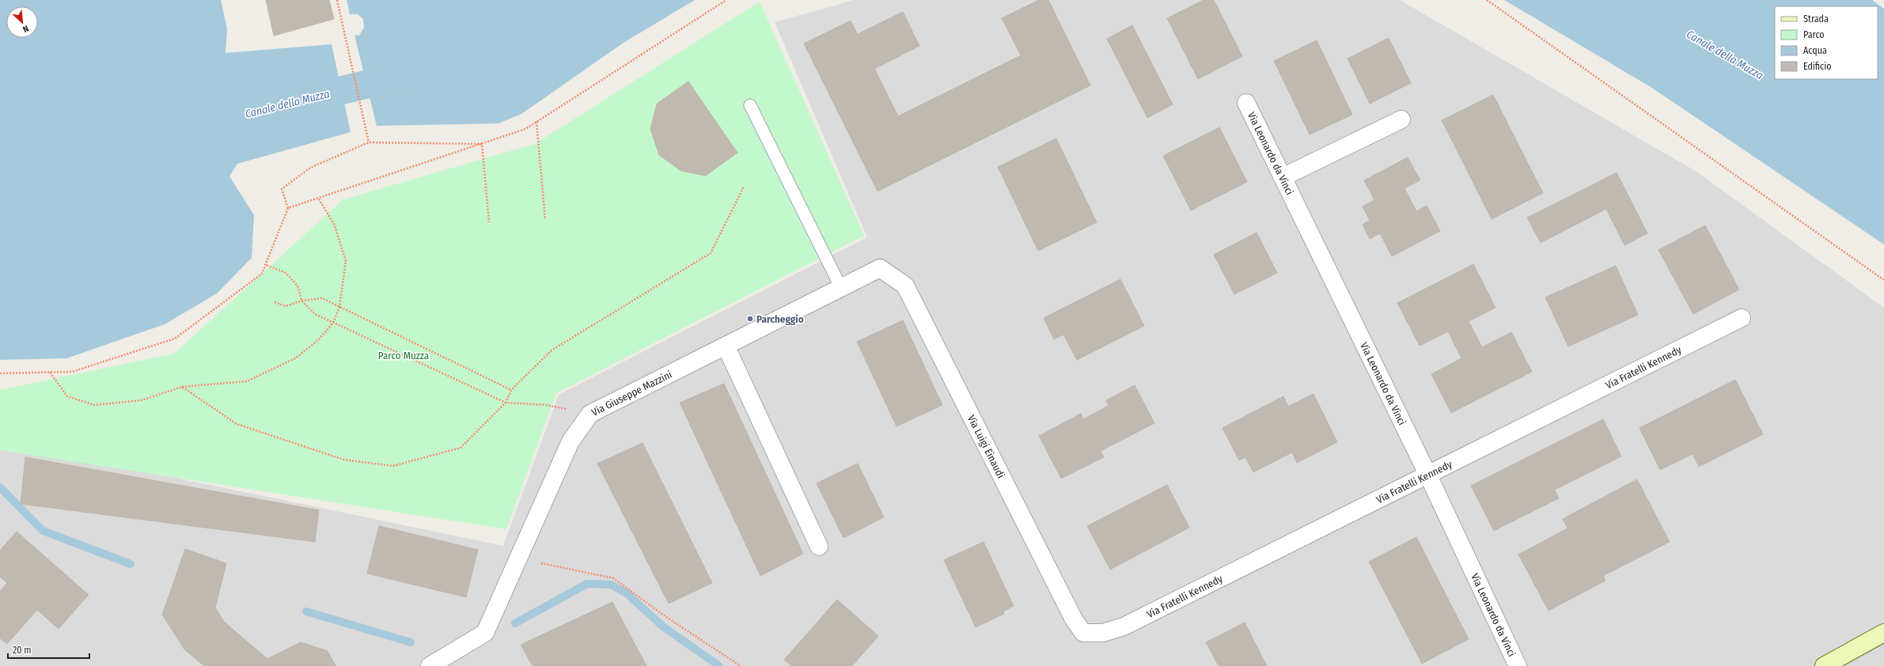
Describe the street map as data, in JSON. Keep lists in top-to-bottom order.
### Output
{
  "streets": {
    "street": [
      "Via Leonardo da Vinci",
      "Via Fratelli Kennedy",
      "Via Giuseppe Mazzini",
      "Via Luigi Einaudi"
    ]
  },
  "crossings": [
    ["Via Leonardo da Vinci", "Via Fratelli Kennedy"],
    ["Via Fratelli Kennedy", "Via Luigi Einaudi"],
    ["Via Giuseppe Mazzini", "Via Luigi Einaudi"]
  ],
  "water": ["Canale della Muzza"],
  "parks": ["Parco Muzza"],
  "places": ["Parcheggio"],
  "legend": [
    "Strada",
    "Parco",
    "Acqua",
    "Edificio"
  ],
  "scale_bar": "20 m",
  "north": "bottom right"
}
